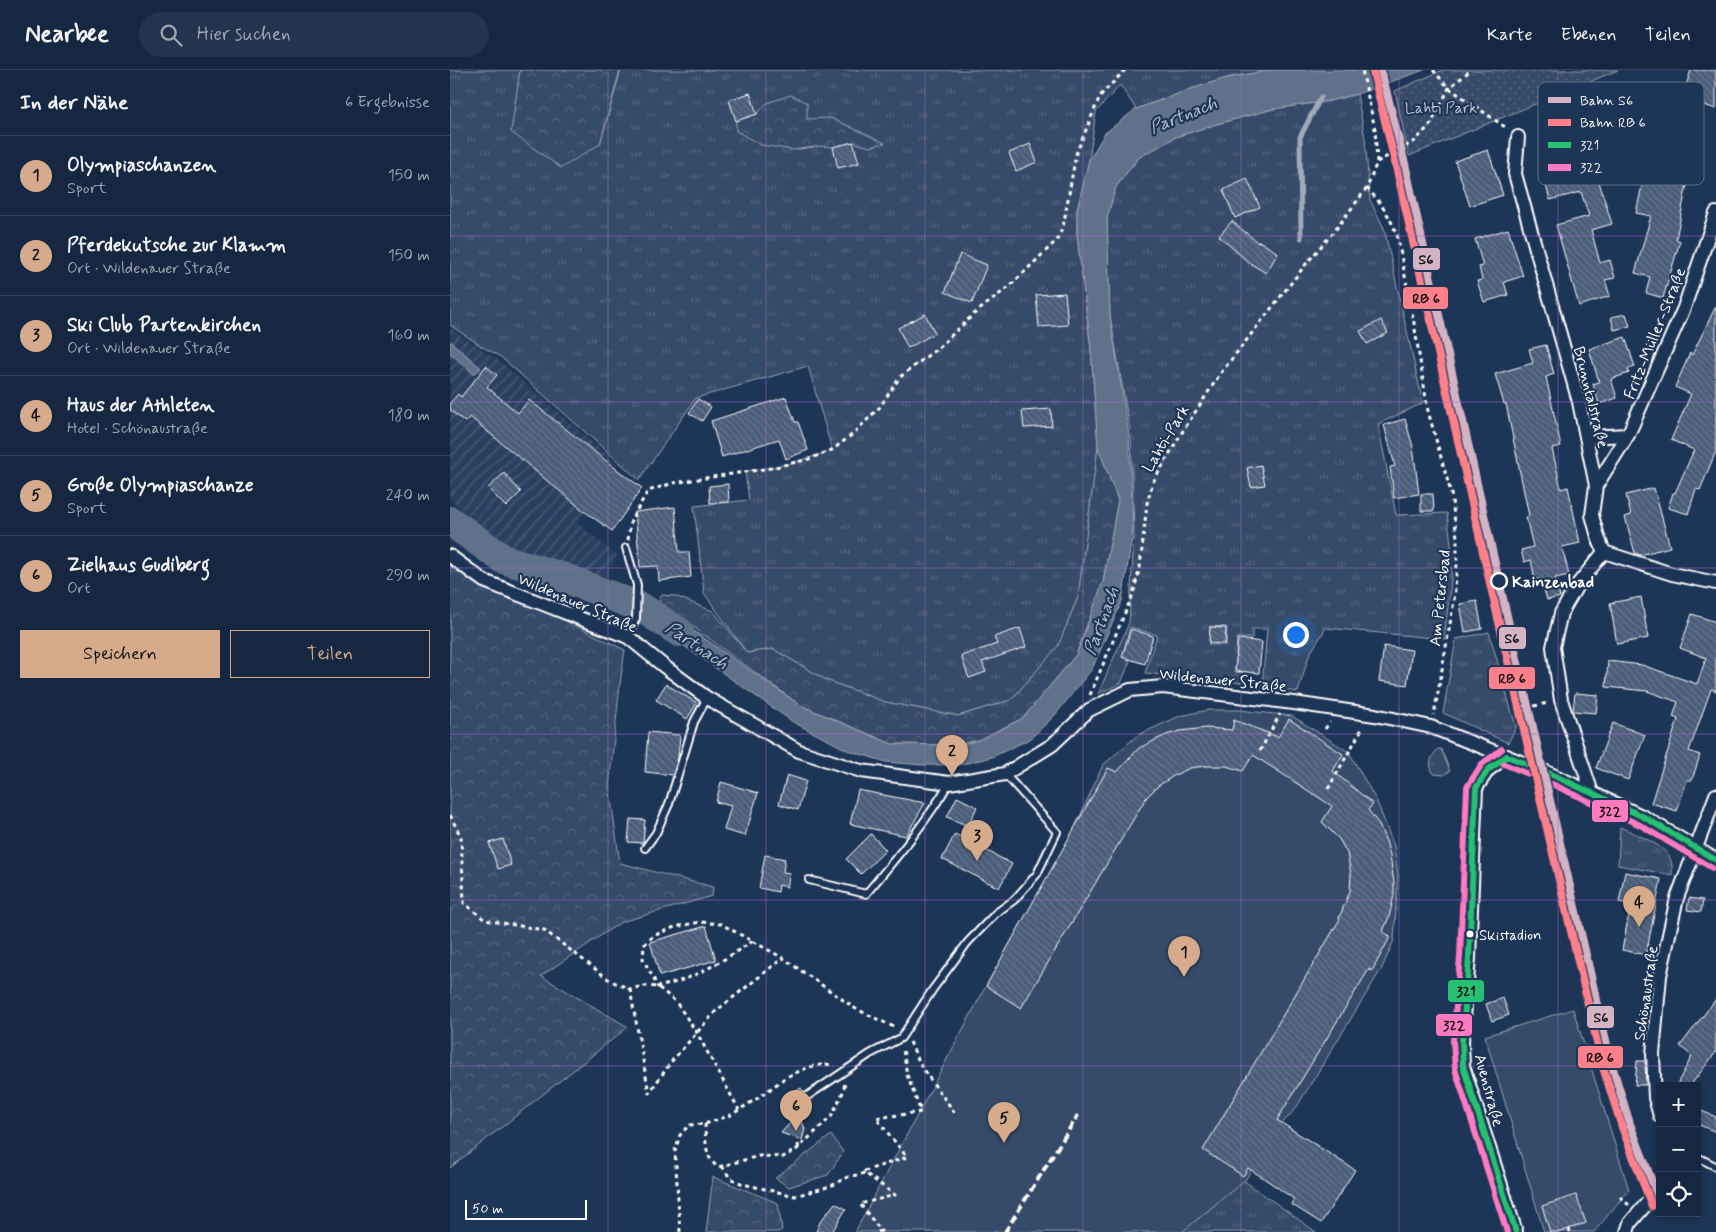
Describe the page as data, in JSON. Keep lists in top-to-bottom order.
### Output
{
  "streets": {
    "street": [
      "Fritz-Müller-Straße",
      "Brunntalstraße",
      "Wildenauer Straße",
      "Schönaustraße",
      "Auenstraße"
    ],
    "path": ["Lahti-Park", "Am Petersbad"]
  },
  "crossings": [
    ["Fritz-Müller-Straße", "Brunntalstraße"],
    ["Lahti-Park", "Am Petersbad"],
    ["Lahti-Park", "Wildenauer Straße"],
    ["Am Petersbad", "Wildenauer Straße"],
    ["Wildenauer Straße", "Schönaustraße"],
    ["Wildenauer Straße", "Auenstraße"]
  ],
  "water": ["Partnach"],
  "parks": ["Lahti Park"],
  "places": ["Kainzenbad", "Skistadion"],
  "lines": ["rail line S6", "transit line 322", "transit line 321"],
  "legend": [
    "Bahn S6",
    "Bahn RB 6",
    "321",
    "322"
  ],
  "scale_bar": "50 m",
  "page": {
    "header": "Nearbee",
    "search": "Hier suchen",
    "nav": ["Karte", "Ebenen", "Teilen"],
    "heading": ["In der Nähe", "6 Ergebnisse"],
    "list": [
      {
        "mark": "1",
        "name": "Olympiaschanzen",
        "note": "Sport",
        "value": "150 m"
      },
      {
        "mark": "2",
        "name": "Pferdekutsche zur Klamm",
        "note": "Ort · Wildenauer Straße",
        "value": "150 m"
      },
      {
        "mark": "3",
        "name": "Ski Club Partenkirchen",
        "note": "Ort · Wildenauer Straße",
        "value": "160 m"
      },
      {
        "mark": "4",
        "name": "Haus der Athleten",
        "note": "Hotel · Schönaustraße",
        "value": "180 m"
      },
      {
        "mark": "5",
        "name": "Große Olympiaschanze",
        "note": "Sport",
        "value": "240 m"
      },
      {
        "mark": "6",
        "name": "Zielhaus Gudiberg",
        "note": "Ort",
        "value": "290 m"
      }
    ],
    "buttons": ["Speichern", "Teilen"],
    "pins": [
      "2",
      "3",
      "4",
      "1",
      "6",
      "5"
    ],
    "map_buttons": ["+", "−"],
    "scale": "50 m"
  }
}
